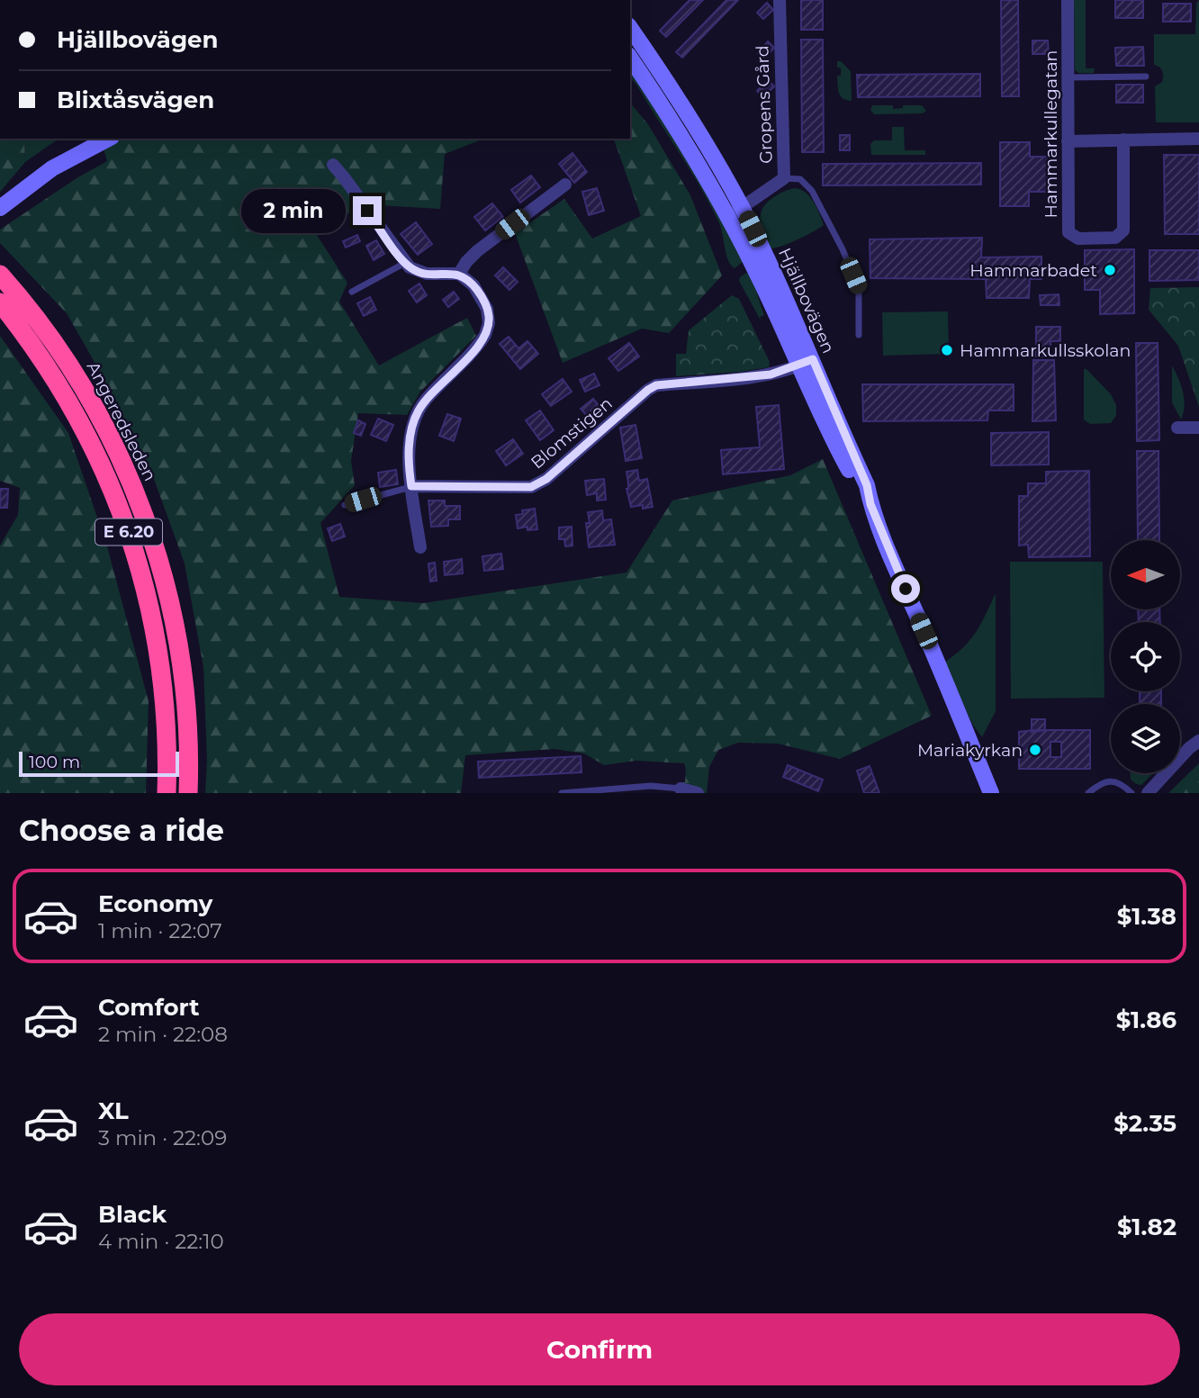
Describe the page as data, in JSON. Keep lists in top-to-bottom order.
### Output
{
  "streets": {
    "highway": ["Angeredsleden", "E 6.20"],
    "street": [
      "Gropens Gård",
      "Hammarkullegatan",
      "Hjällbovägen",
      "Blomstigen"
    ]
  },
  "crossings": [
    ["Gropens Gård", "Hjällbovägen"],
    ["Hjällbovägen", "Blomstigen"]
  ],
  "places": ["Hammarbadet", "Hammarkullsskolan", "Mariakyrkan"],
  "scale_bar": "100 m",
  "north": "left",
  "page": {
    "banner": ["Hjällbovägen", "Blixtåsvägen"],
    "bubble": "2 min",
    "scale": "100 m",
    "heading": "Choose a ride",
    "list": [
      {
        "name": "Economy",
        "note": "1 min · 22:07",
        "value": "$1.38"
      },
      {
        "name": "Comfort",
        "note": "2 min · 22:08",
        "value": "$1.86"
      },
      {
        "name": "XL",
        "note": "3 min · 22:09",
        "value": "$2.35"
      },
      {
        "name": "Black",
        "note": "4 min · 22:10",
        "value": "$1.82"
      }
    ],
    "buttons": "Confirm"
  }
}
